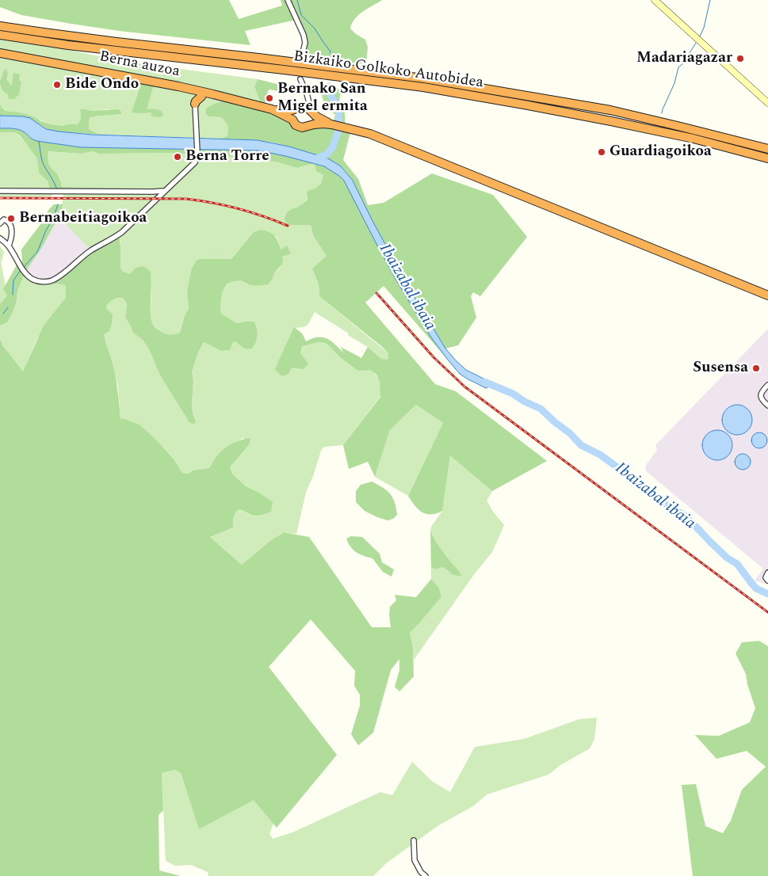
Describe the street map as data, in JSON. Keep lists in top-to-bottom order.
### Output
{
  "streets": {
    "highway": ["Berna auzoa", "Bizkaiko Golkoko Autobidea"]
  },
  "water": ["Ibaizabal ibaia"],
  "places": [
    "Madariagazar",
    "Bide Ondo",
    "Bernako San Migel ermita",
    "Guardiagoikoa",
    "Berna Torre",
    "Bernabeitiagoikoa",
    "Susensa"
  ]
}
